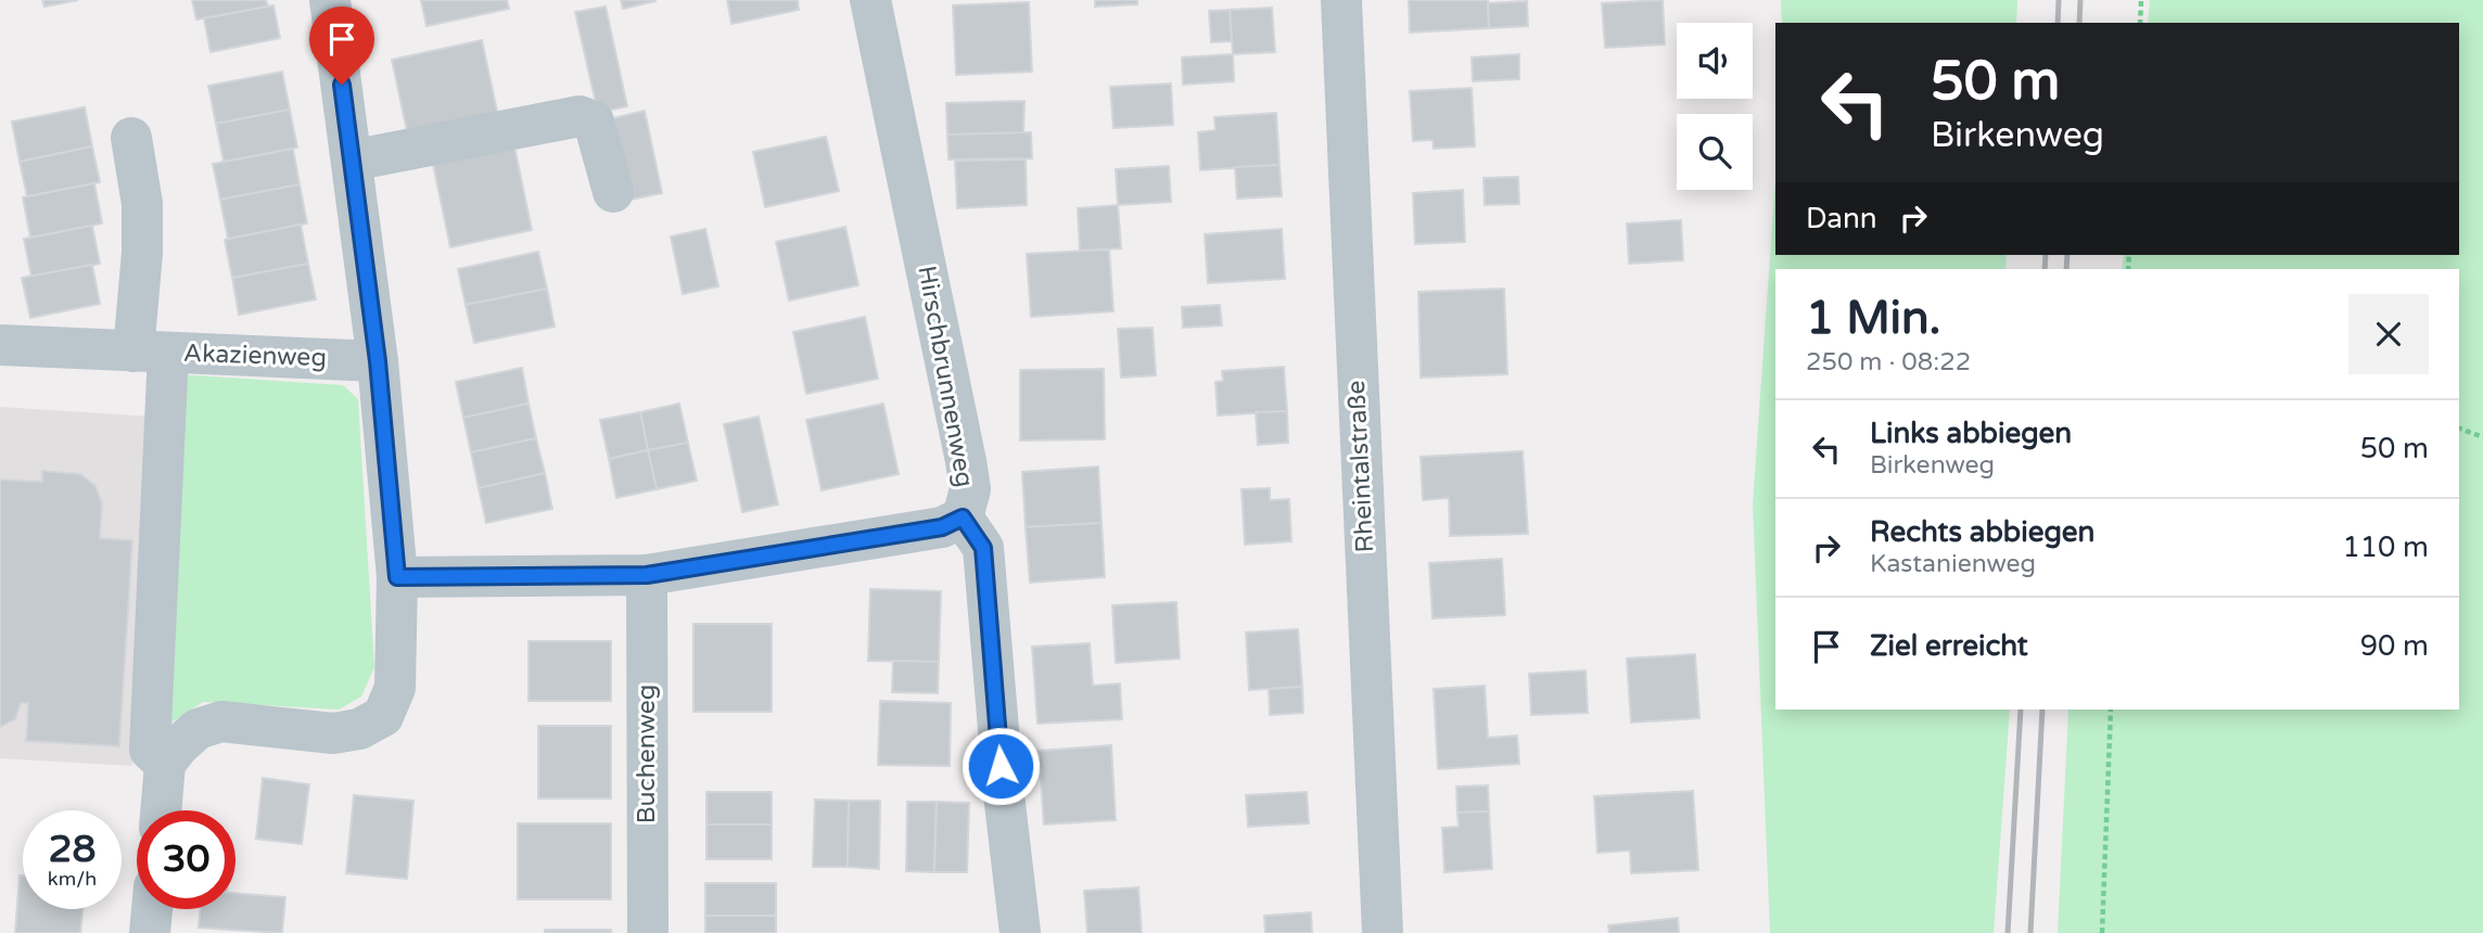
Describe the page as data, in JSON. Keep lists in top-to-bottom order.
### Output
{
  "streets": {
    "street": [
      "Akazienweg",
      "Hirschbrunnenweg",
      "Rheintalstraße",
      "Buchenweg"
    ]
  },
  "page": {
    "turn": ["50 m", "Birkenweg"],
    "then": "Dann",
    "heading": ["1 Min.", "250 m · 08:22"],
    "list": [
      {
        "name": "Links abbiegen",
        "note": "Birkenweg",
        "value": "50 m"
      },
      {
        "name": "Rechts abbiegen",
        "note": "Kastanienweg",
        "value": "110 m"
      },
      {
        "name": "Ziel erreicht",
        "value": "90 m"
      }
    ],
    "speed": "28 km/h",
    "limit": "30"
  }
}
